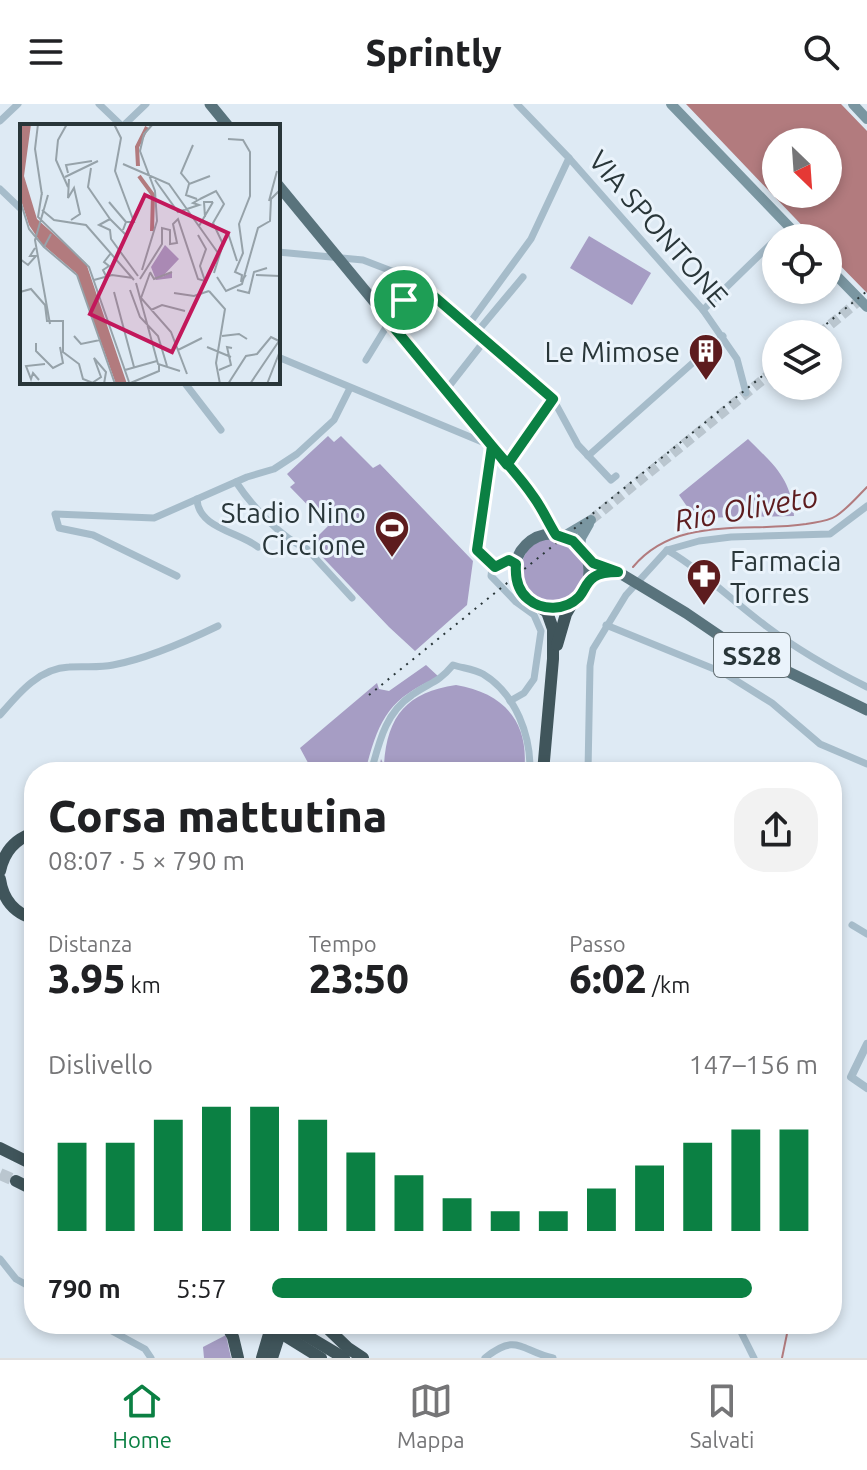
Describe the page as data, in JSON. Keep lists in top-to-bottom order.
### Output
{
  "streets": {
    "main road": ["SS28"],
    "street": ["VIA SPONTONE"]
  },
  "water": ["Rio Oliveto"],
  "places": {
    "building": ["Le Mimose"],
    "sports": ["Stadio Nino Ciccione"],
    "pharmacy": ["Farmacia Torres"]
  },
  "north": "bottom right",
  "page": {
    "header": "Sprintly",
    "heading": ["Corsa mattutina", "08:07 · 5 × 790 m"],
    "stats": [
      ["Distanza", "3.95 km"],
      ["Tempo", "23:50"],
      ["Passo", "6:02 /km"]
    ],
    "chart": ["Dislivello", "147–156 m"],
    "list": [
      {
        "name": "790 m",
        "note": "5:57"
      }
    ],
    "tabs": ["Home", "Mappa", "Salvati"]
  }
}
